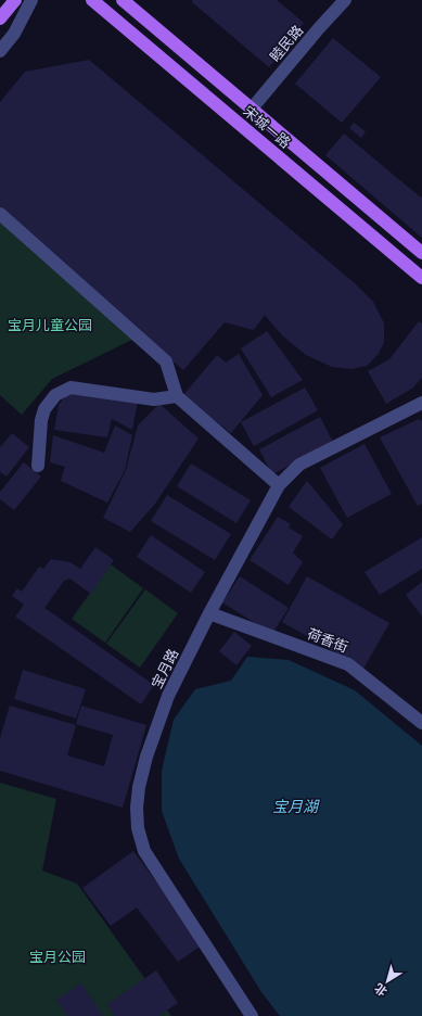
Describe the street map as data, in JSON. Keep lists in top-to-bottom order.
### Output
{
  "streets": {
    "main road": ["宋城一路"],
    "street": ["睦民路", "荷香街", "宝月路"]
  },
  "crossings": [
    ["睦民路", "宋城一路"],
    ["荷香街", "宝月路"]
  ],
  "water": ["宝月湖"],
  "parks": ["宝月儿童公园", "宝月公园"],
  "north": "bottom left"
}
